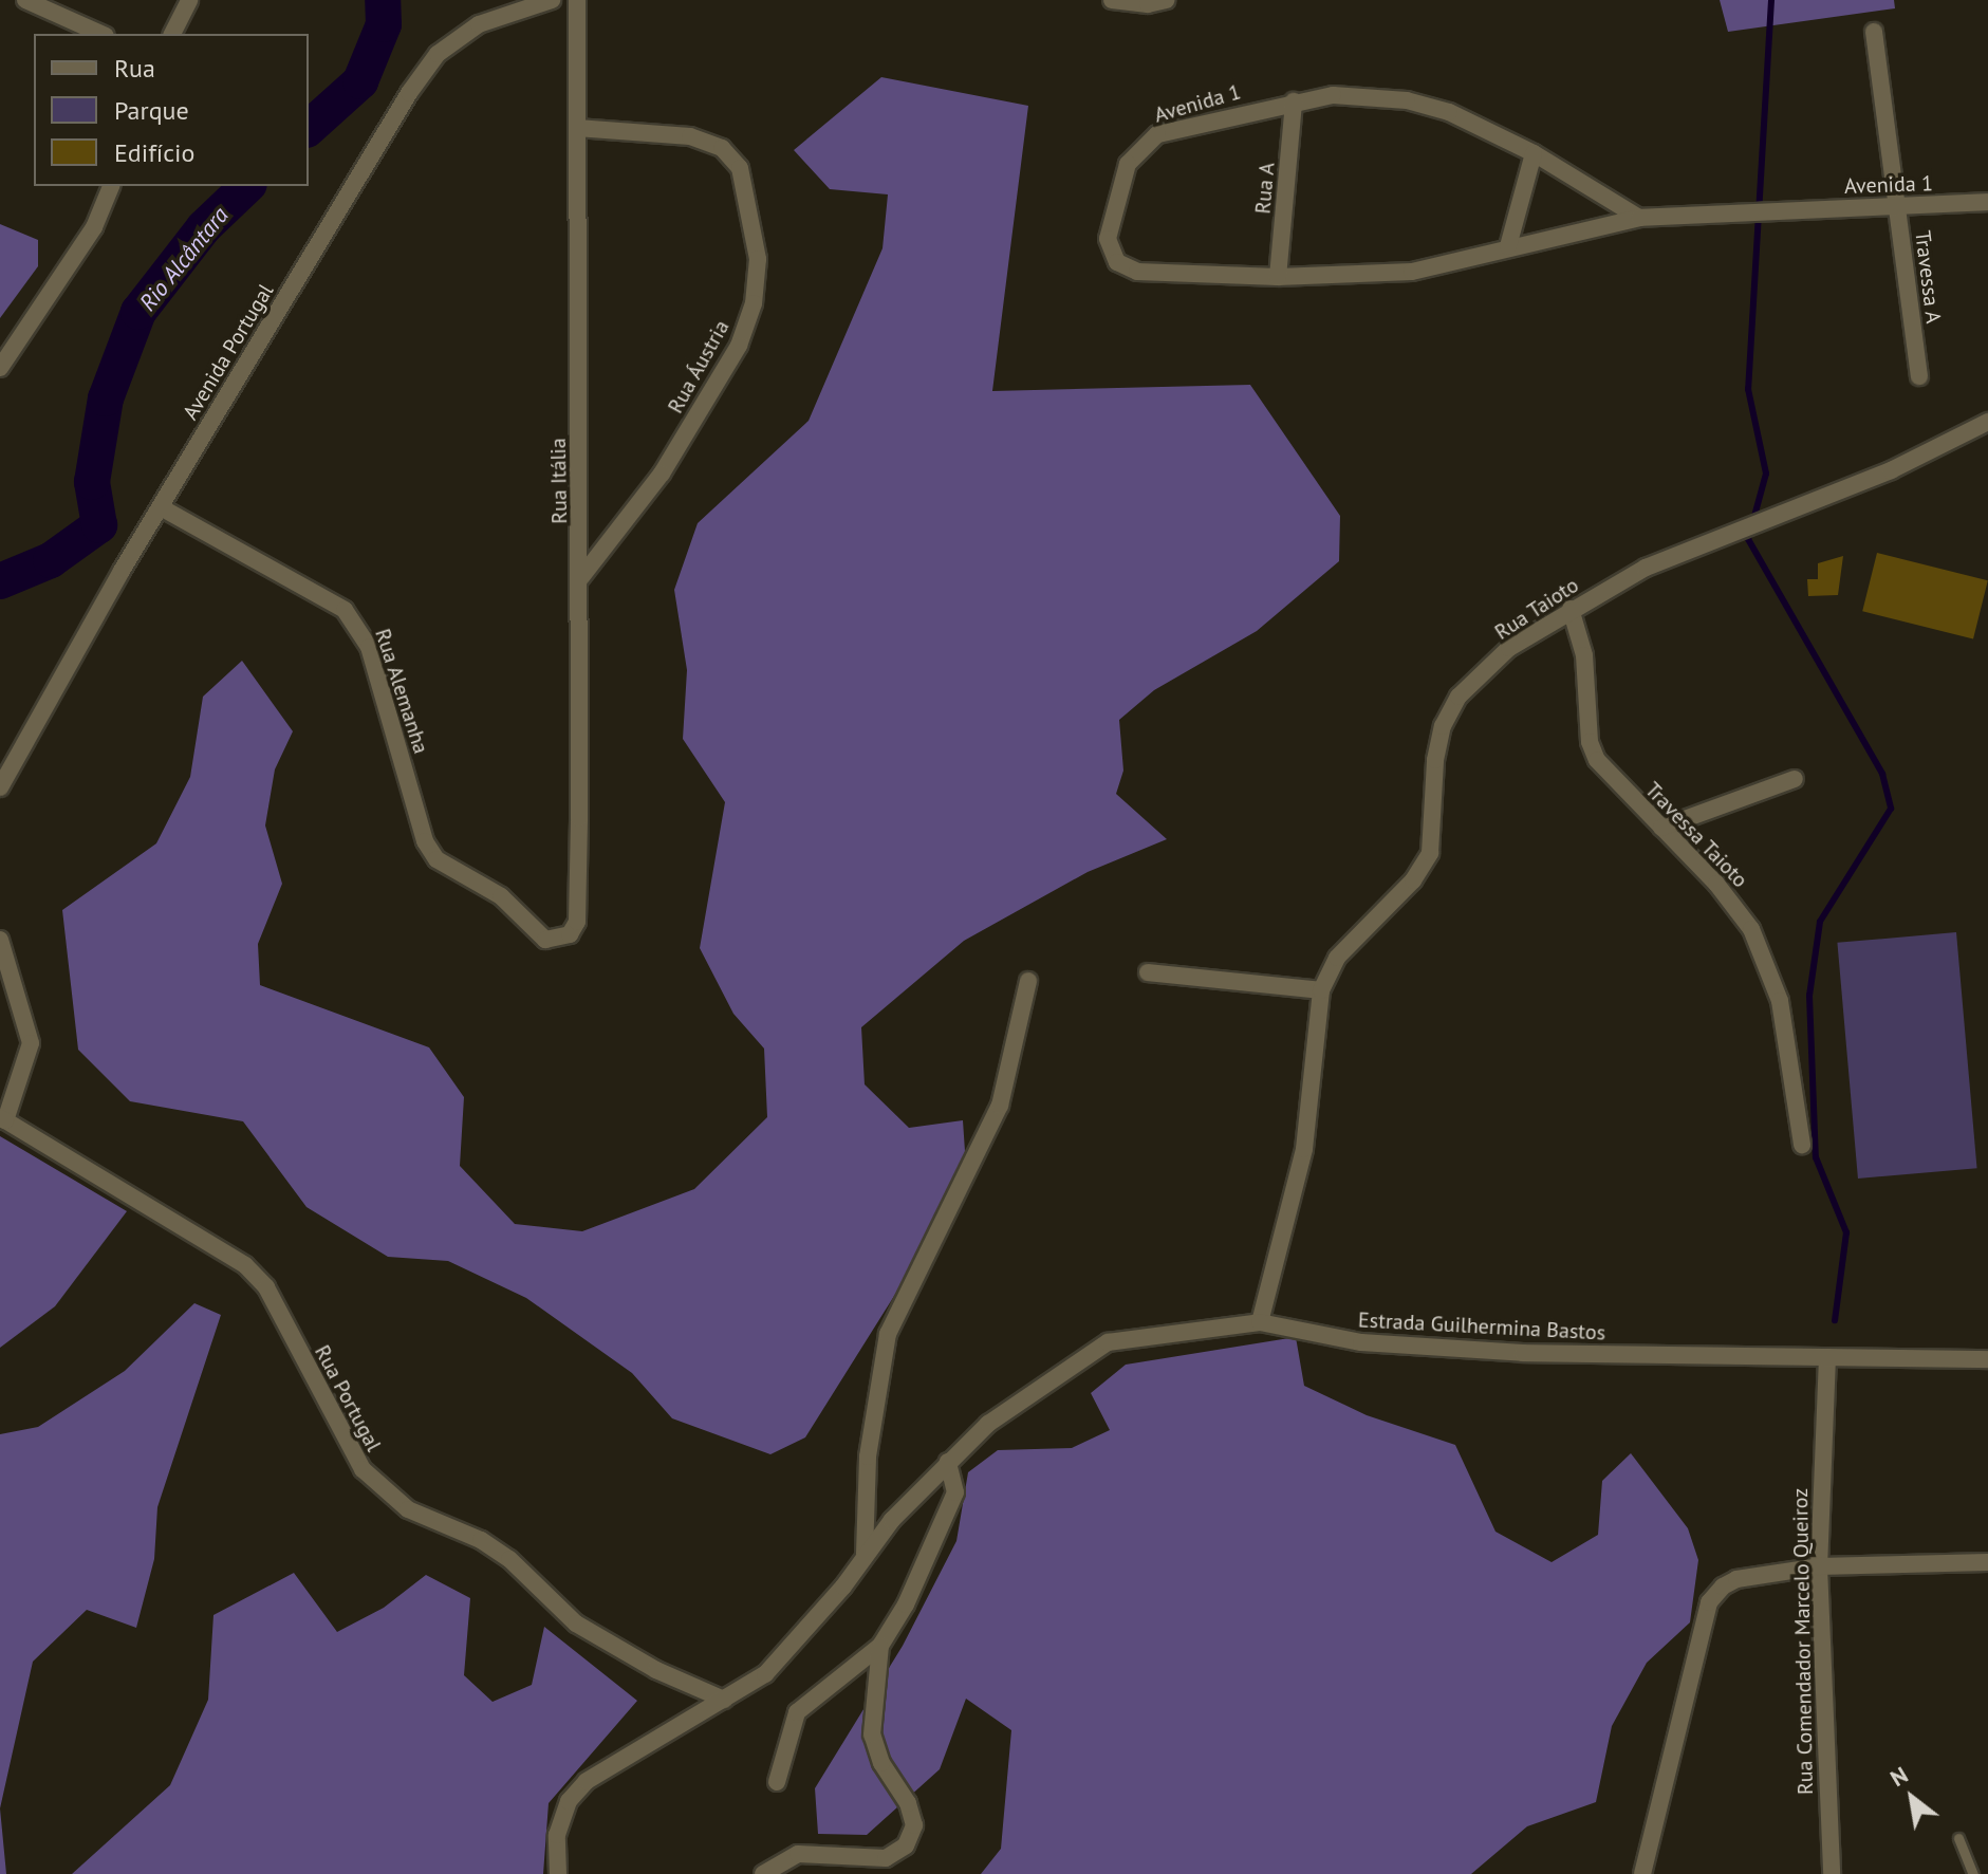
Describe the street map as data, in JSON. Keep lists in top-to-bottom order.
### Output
{
  "streets": {
    "street": [
      "Avenida 1",
      "Rua A",
      "Travessa A",
      "Avenida Portugal",
      "Rua Áustria",
      "Rua Itália",
      "Rua Taioto",
      "Rua Alemanha",
      "Travessa Taioto",
      "Estrada Guilhermina Bastos",
      "Rua Portugal",
      "Rua Comendador Marcelo Queiroz"
    ]
  },
  "crossings": [
    ["Avenida 1", "Rua A"],
    ["Avenida 1", "Travessa A"],
    ["Avenida Portugal", "Rua Alemanha"],
    ["Rua Áustria", "Rua Itália"],
    ["Rua Itália", "Rua Alemanha"],
    ["Rua Taioto", "Travessa Taioto"],
    ["Rua Taioto", "Estrada Guilhermina Bastos"],
    ["Estrada Guilhermina Bastos", "Rua Portugal"],
    ["Estrada Guilhermina Bastos", "Rua Comendador Marcelo Queiroz"]
  ],
  "water": ["Rio Alcântara"],
  "legend": ["Rua", "Parque", "Edifício"],
  "north": "top left"
}
